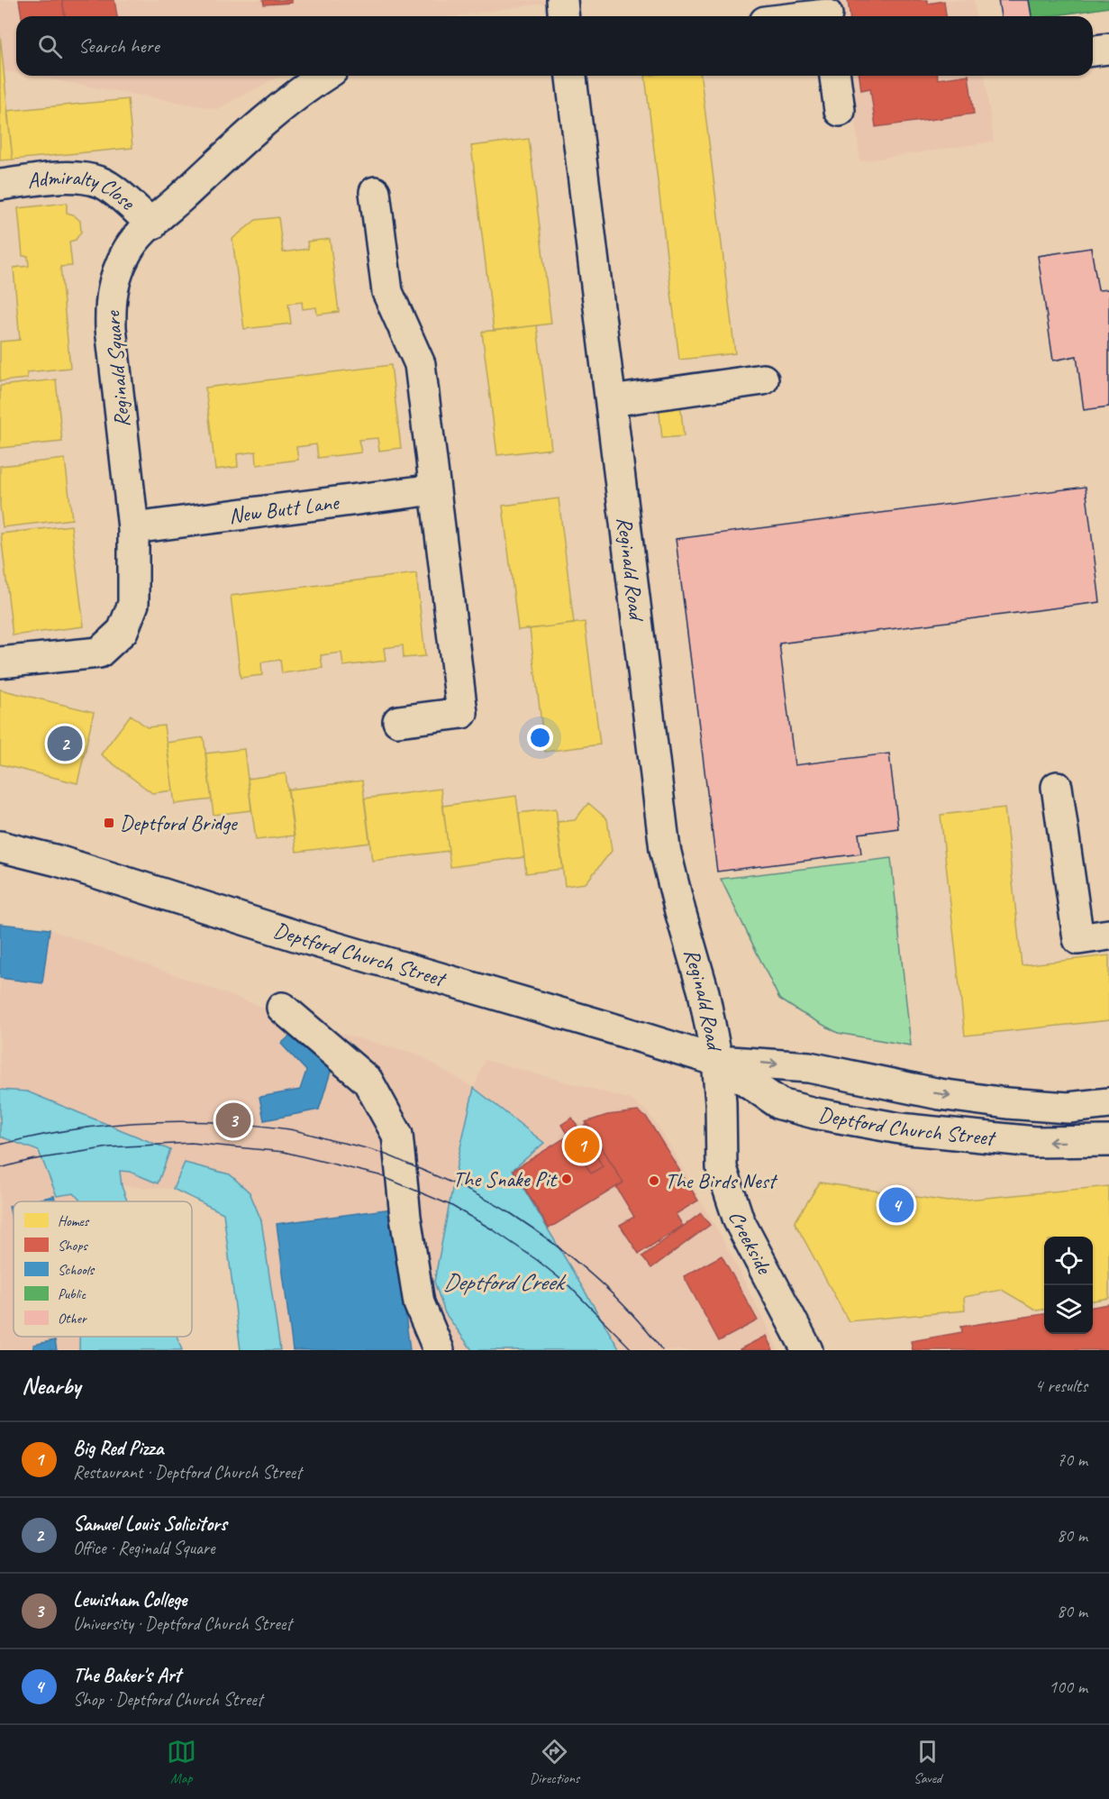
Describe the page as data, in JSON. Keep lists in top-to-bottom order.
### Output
{
  "streets": {
    "street": [
      "Admiralty Close",
      "Reginald Square",
      "New Butt Lane",
      "Reginald Road",
      "Deptford Church Street",
      "Creekside"
    ]
  },
  "crossings": [
    ["Admiralty Close", "Reginald Square"],
    ["Reginald Square", "New Butt Lane"],
    ["Reginald Road", "Deptford Church Street"],
    ["Reginald Road", "Creekside"],
    ["Deptford Church Street", "Creekside"]
  ],
  "water": ["Deptford Creek"],
  "places": {
    "transit": ["Deptford Bridge"],
    "other": ["The Snake Pit", "The Birds Nest"]
  },
  "legend": [
    "Homes",
    "Shops",
    "Schools",
    "Public",
    "Other"
  ],
  "page": {
    "search": "Search here",
    "pins": [
      "2",
      "3",
      "1",
      "4"
    ],
    "heading": ["Nearby", "4 results"],
    "list": [
      {
        "mark": "1",
        "name": "Big Red Pizza",
        "note": "Restaurant · Deptford Church Street",
        "value": "70 m"
      },
      {
        "mark": "2",
        "name": "Samuel Louis Solicitors",
        "note": "Office · Reginald Square",
        "value": "80 m"
      },
      {
        "mark": "3",
        "name": "Lewisham College",
        "note": "University · Deptford Church Street",
        "value": "80 m"
      },
      {
        "mark": "4",
        "name": "The Baker's Art",
        "note": "Shop · Deptford Church Street",
        "value": "100 m"
      }
    ],
    "nav": ["Map", "Directions", "Saved"]
  }
}
